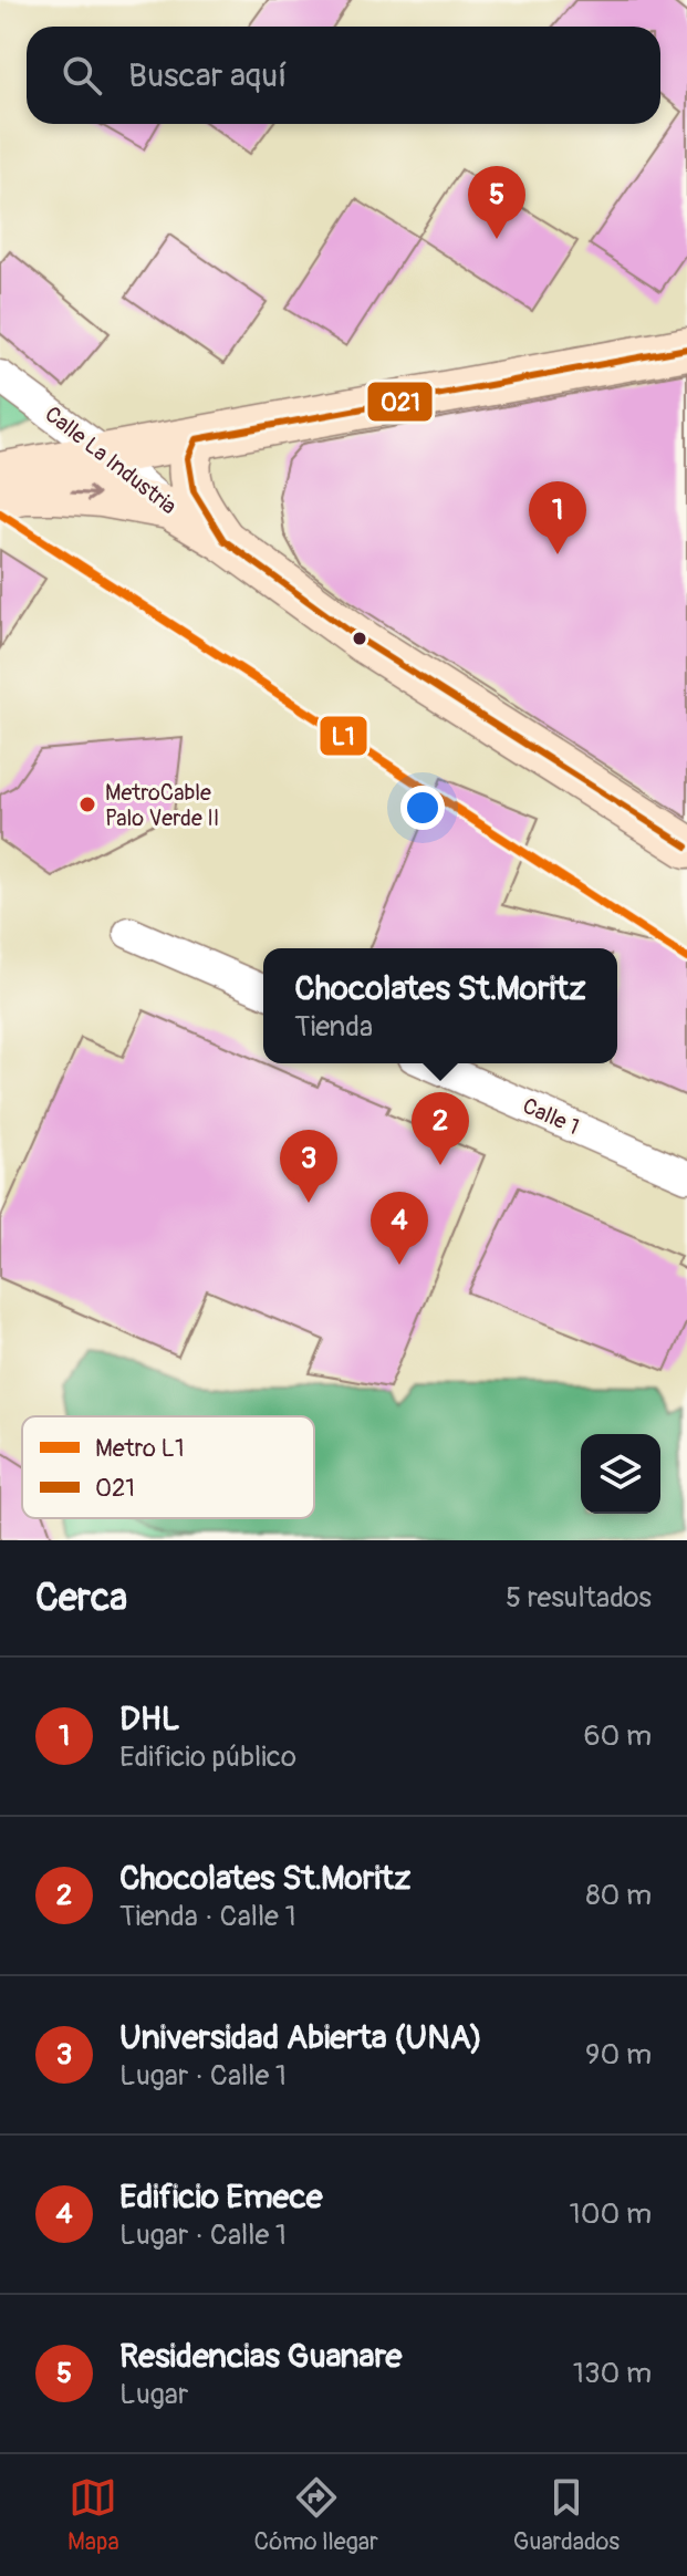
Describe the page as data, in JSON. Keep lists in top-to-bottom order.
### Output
{
  "streets": {
    "street": ["Calle La Industria", "Calle 1"]
  },
  "places": ["MetroCable Palo Verde II"],
  "lines": ["transit line 021", "metro line L1"],
  "legend": ["Metro L1", "021"],
  "page": {
    "search": "Buscar aquí",
    "pins": [
      "5",
      "1",
      "2",
      "3",
      "4"
    ],
    "popup": ["Chocolates St.Moritz", "Tienda"],
    "heading": ["Cerca", "5 resultados"],
    "list": [
      {
        "mark": "1",
        "name": "DHL",
        "note": "Edificio público",
        "value": "60 m"
      },
      {
        "mark": "2",
        "name": "Chocolates St.Moritz",
        "note": "Tienda · Calle 1",
        "value": "80 m"
      },
      {
        "mark": "3",
        "name": "Universidad Abierta (UNA)",
        "note": "Lugar · Calle 1",
        "value": "90 m"
      },
      {
        "mark": "4",
        "name": "Edificio Emece",
        "note": "Lugar · Calle 1",
        "value": "100 m"
      },
      {
        "mark": "5",
        "name": "Residencias Guanare",
        "note": "Lugar",
        "value": "130 m"
      }
    ],
    "nav": ["Mapa", "Cómo llegar", "Guardados"]
  }
}
